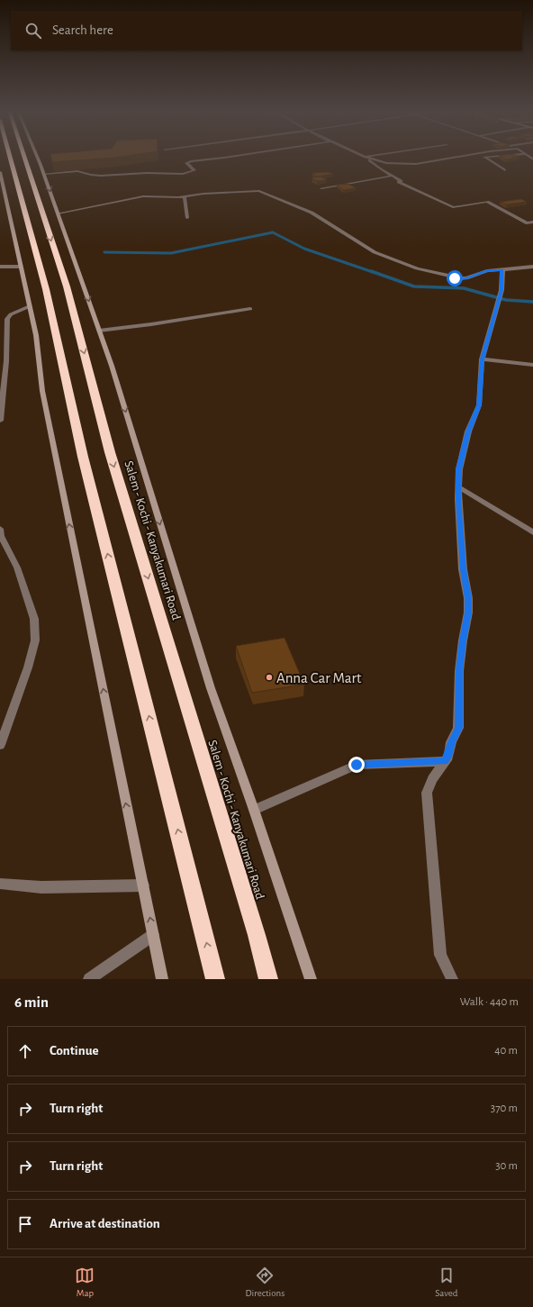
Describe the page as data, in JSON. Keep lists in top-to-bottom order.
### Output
{
  "streets": {
    "highway": ["Salem - Kochi - Kanyakumari Road"]
  },
  "places": ["Anna Car Mart"],
  "page": {
    "search": "Search here",
    "heading": ["6 min", "Walk · 440 m"],
    "list": [
      ["Continue", "40 m"],
      ["Turn right", "370 m"],
      ["Turn right", "30 m"],
      "Arrive at destination"
    ],
    "nav": ["Map", "Directions", "Saved"]
  }
}
